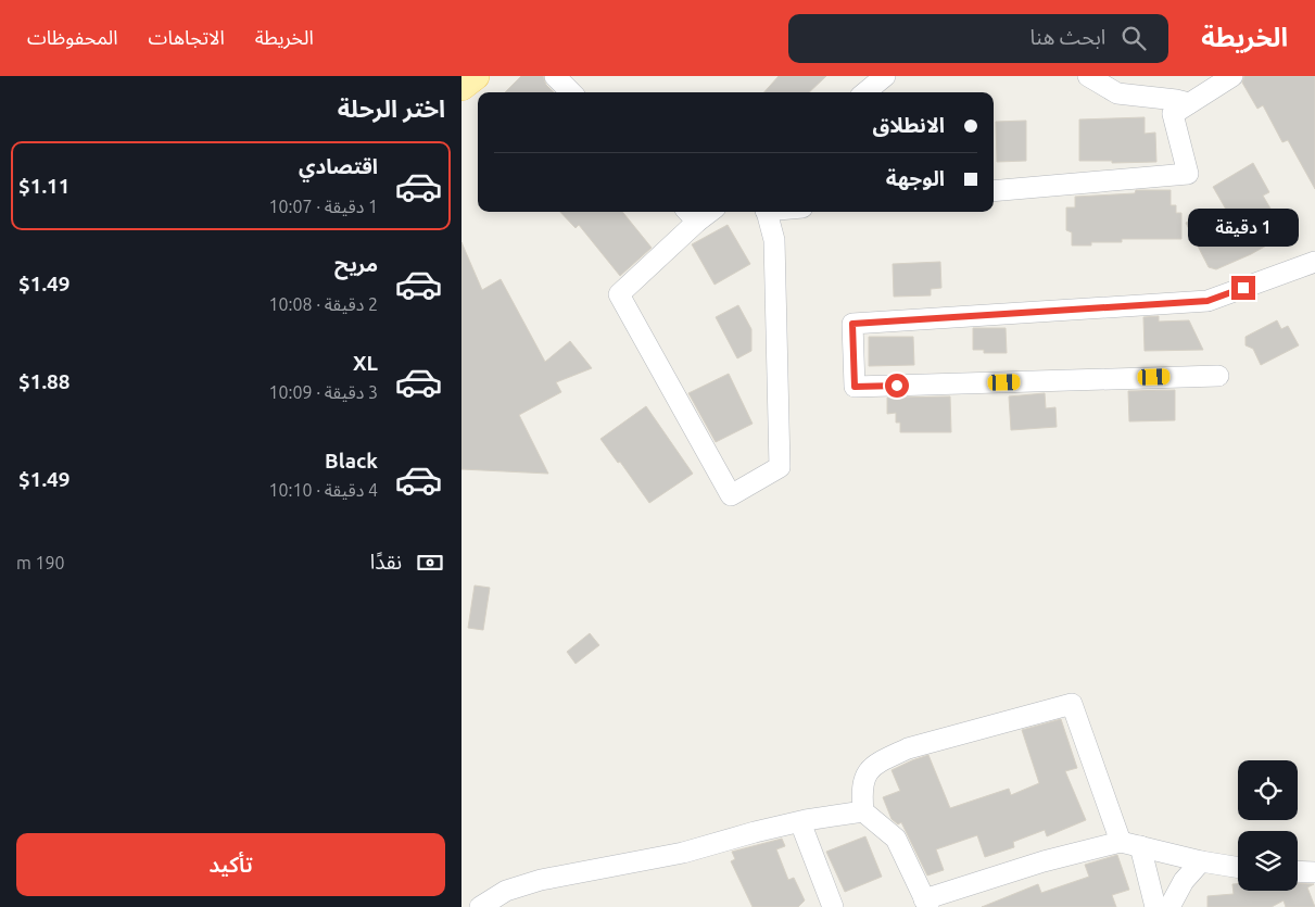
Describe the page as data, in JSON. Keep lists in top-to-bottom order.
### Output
{
  "page": {
    "header": "الخريطة",
    "search": "ابحث هنا",
    "nav": ["الخريطة", "الاتجاهات", "المحفوظات"],
    "heading": "اختر الرحلة",
    "banner": ["الانطلاق", "الوجهة"],
    "list": [
      {
        "name": "اقتصادي",
        "note": "1 دقيقة · 10:07",
        "value": "$1.11"
      },
      {
        "name": "مريح",
        "note": "2 دقيقة · 10:08",
        "value": "$1.49"
      },
      {
        "name": "XL",
        "note": "3 دقيقة · 10:09",
        "value": "$1.88"
      },
      {
        "name": "Black",
        "note": "4 دقيقة · 10:10",
        "value": "$1.49"
      }
    ],
    "bubble": "1 دقيقة",
    "pay": ["نقدًا", "190 m"],
    "buttons": "تأكيد"
  }
}
